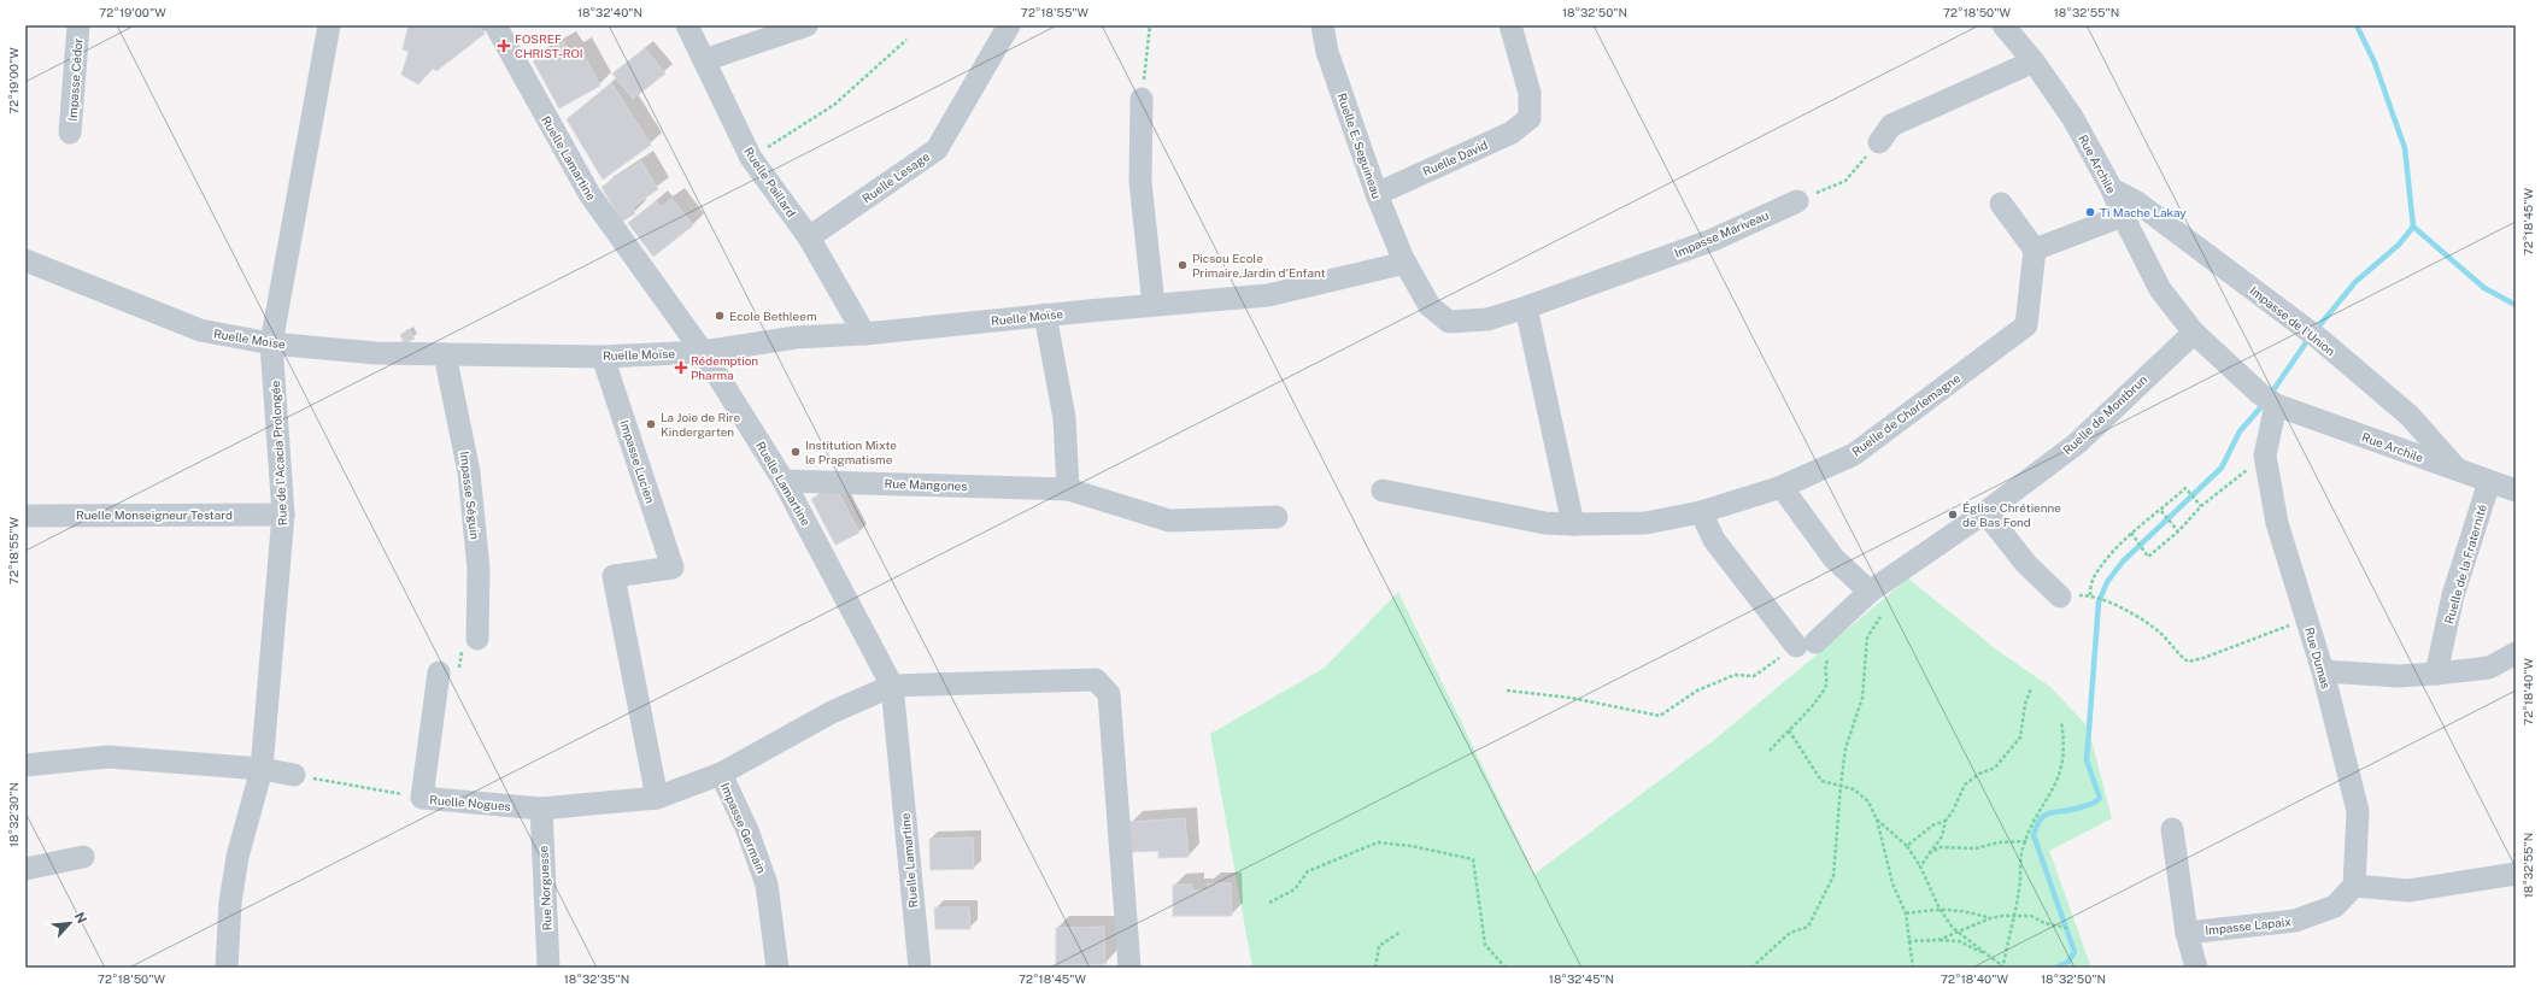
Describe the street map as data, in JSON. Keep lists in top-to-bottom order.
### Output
{
  "streets": {
    "street": [
      "Impasse Cédor",
      "Ruelle E. Seguineau",
      "Ruelle Lamartine",
      "Ruelle David",
      "Rue Archile",
      "Ruelle Lesage",
      "Ruelle Paillard",
      "Impasse Mariveau",
      "Ruelle Moïse",
      "Impasse de l'Union",
      "Ruelle de Charlemagne",
      "Ruelle de Montbrun",
      "Rue de l'Acacia Prolongée",
      "Impasse Lucien",
      "Rue Mangones",
      "Impasse Séguin",
      "Ruelle Monseigneur Testard",
      "Ruelle de la Fraternité",
      "Rue Dumas",
      "Ruelle Nogues",
      "Impasse Germain",
      "Rue Norguesse",
      "Impasse Lapaix"
    ]
  },
  "crossings": [
    ["Ruelle E. Seguineau", "Ruelle David"],
    ["Ruelle E. Seguineau", "Impasse Mariveau"],
    ["Ruelle E. Seguineau", "Ruelle Moïse"],
    ["Ruelle Lamartine", "Ruelle Moïse"],
    ["Ruelle Lamartine", "Rue Mangones"],
    ["Ruelle Lamartine", "Ruelle Nogues"],
    ["Rue Archile", "Impasse de l'Union"],
    ["Rue Archile", "Ruelle de Montbrun"],
    ["Rue Archile", "Ruelle de la Fraternité"],
    ["Rue Archile", "Rue Dumas"],
    ["Ruelle Lesage", "Ruelle Paillard"],
    ["Ruelle Paillard", "Ruelle Moïse"],
    ["Impasse Mariveau", "Ruelle Moïse"],
    ["Ruelle Moïse", "Rue de l'Acacia Prolongée"],
    ["Ruelle Moïse", "Impasse Lucien"],
    ["Ruelle Moïse", "Impasse Séguin"],
    ["Rue de l'Acacia Prolongée", "Ruelle Monseigneur Testard"],
    ["Impasse Lucien", "Ruelle Nogues"],
    ["Rue Dumas", "Impasse Lapaix"],
    ["Ruelle Nogues", "Impasse Germain"],
    ["Ruelle Nogues", "Rue Norguesse"]
  ],
  "places": {
    "health": ["FOSREF CHRIST-ROI", "Rédemption Pharma"],
    "other": [
      "Ti Mache Lakay",
      "Picsou Ecole Primaire,Jardin d'Enfant",
      "Ecole Bethleem",
      "La Joie de Rire Kindergarten",
      "Institution Mixte le Pragmatisme",
      "Église Chrétienne de Bas Fond"
    ]
  },
  "north": "top right",
  "coordinates": [
    "72°19'00\"W",
    "18°32'40\"N",
    "72°18'55\"W",
    "18°32'50\"N",
    "72°18'50\"W",
    "18°32'55\"N",
    "72°18'45\"W",
    "72°18'40\"W",
    "18°32'30\"N",
    "18°32'35\"N",
    "18°32'45\"N"
  ]
}
